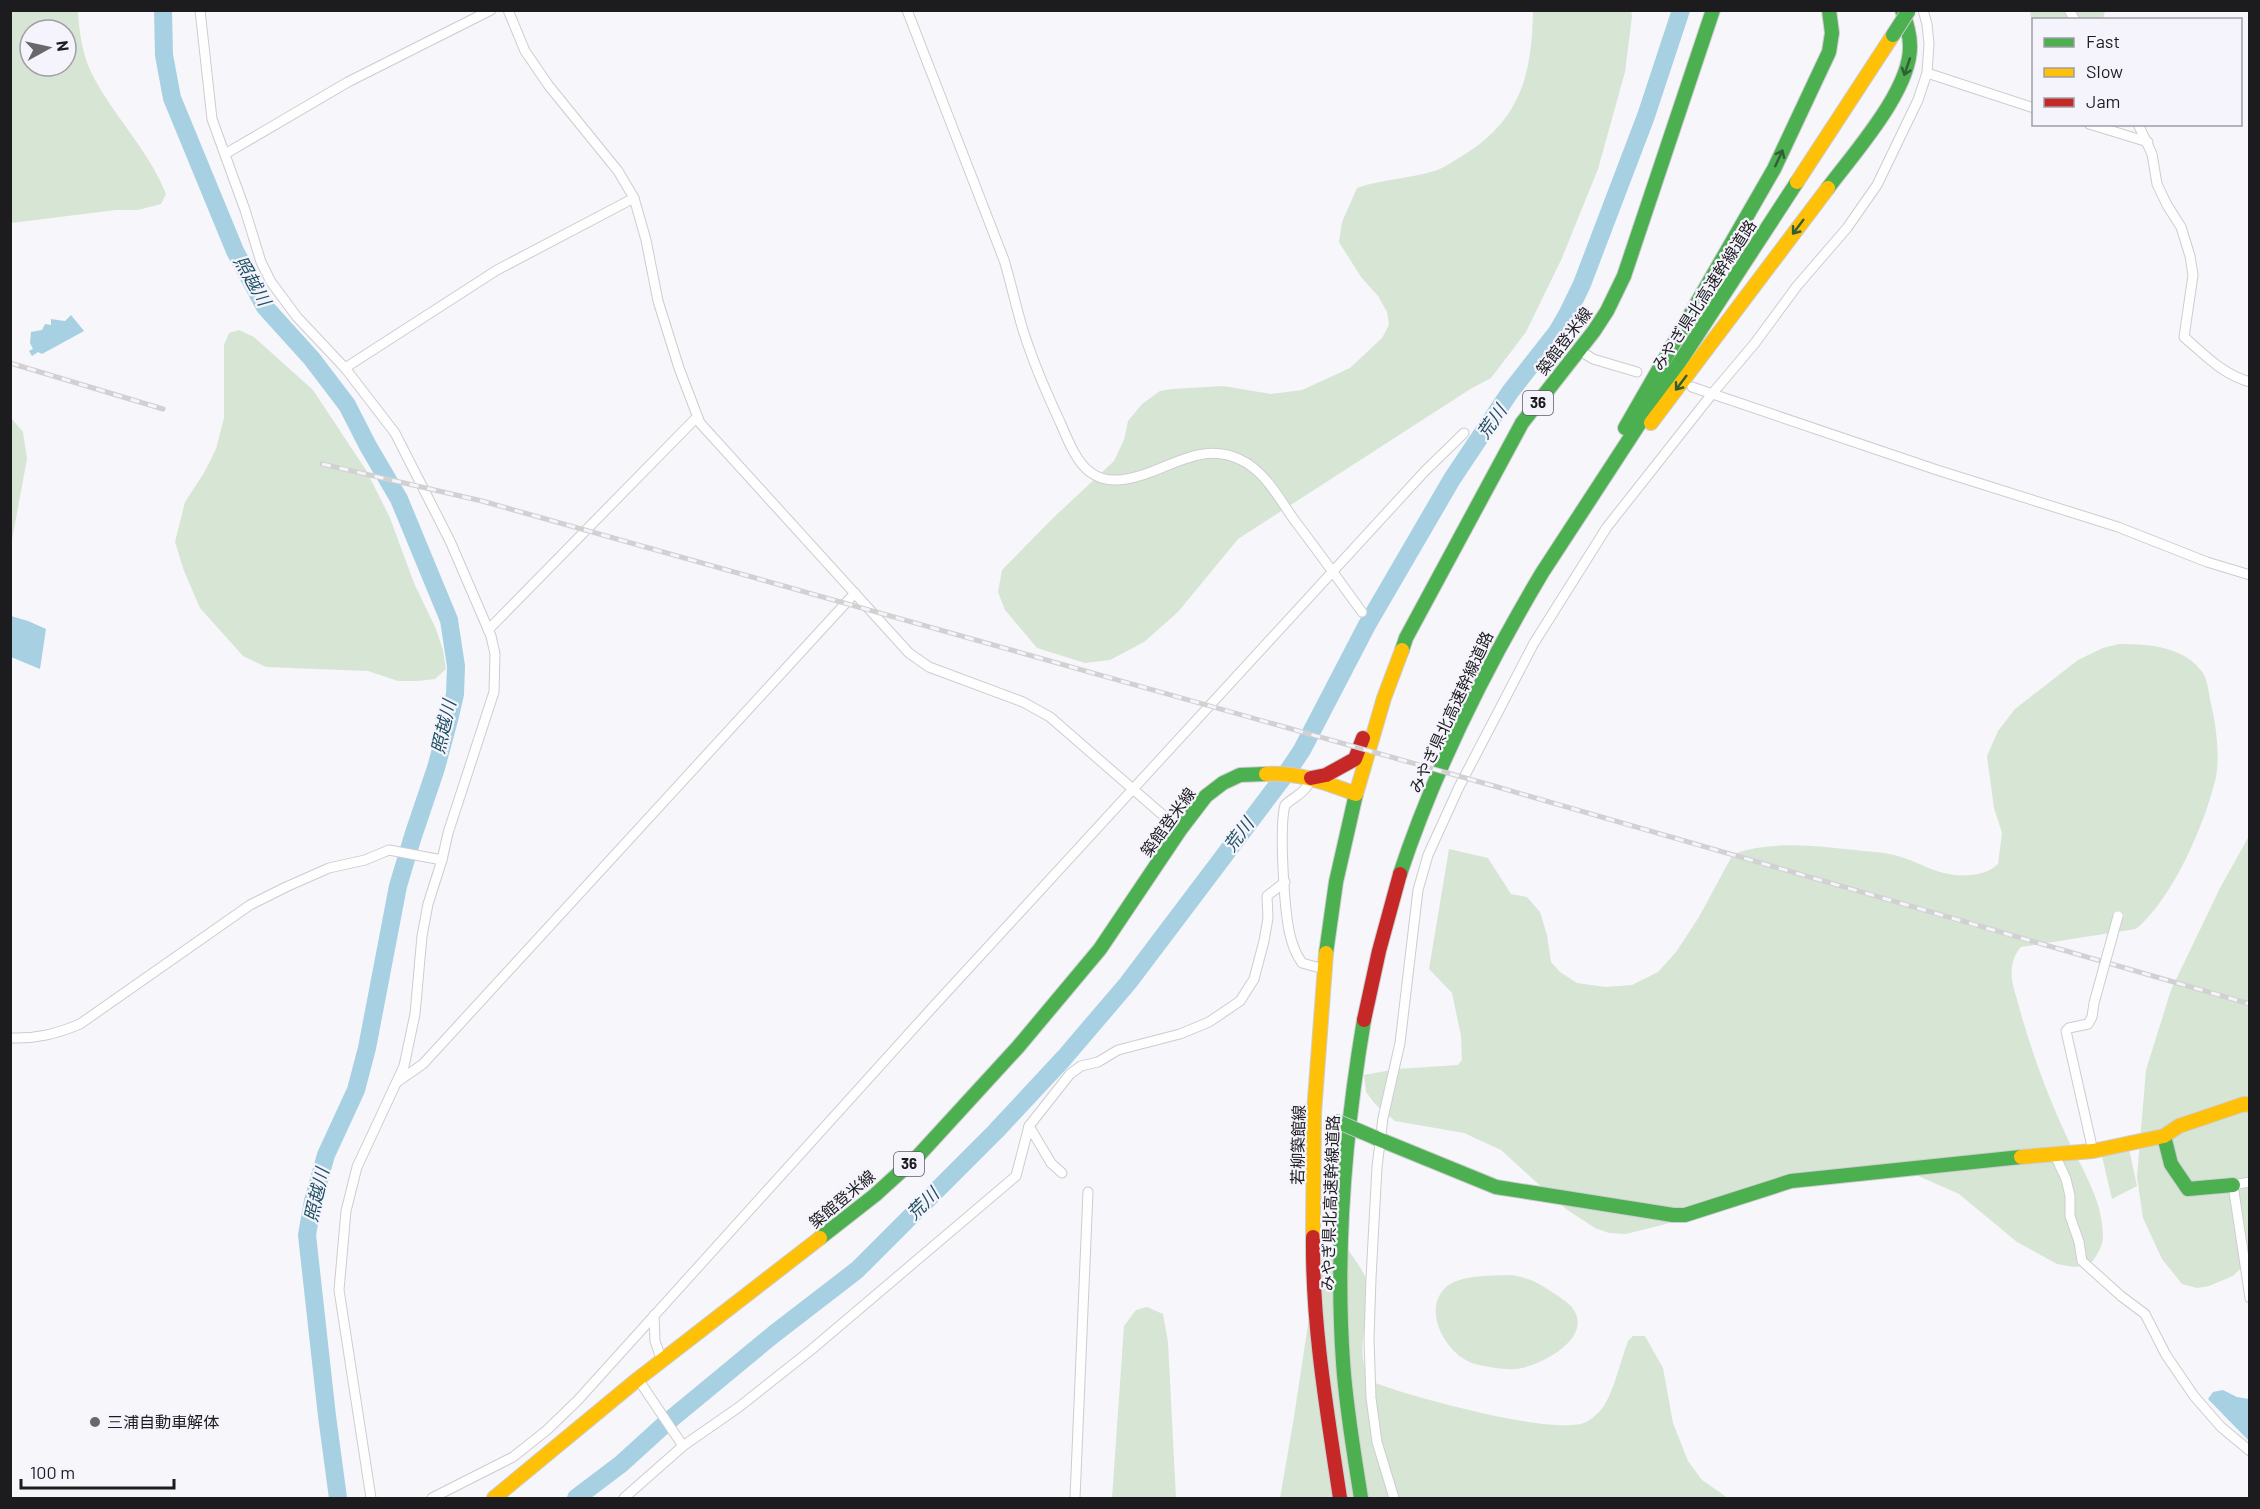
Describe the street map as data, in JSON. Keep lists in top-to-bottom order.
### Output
{
  "streets": {
    "main road": [
      "みやぎ県北高速幹線道路",
      "築館登米線",
      "36",
      "若柳築館線"
    ]
  },
  "crossings": [
    ["築館登米線", "若柳築館線"]
  ],
  "water": ["照越川", "荒川"],
  "places": ["三浦自動車解体"],
  "legend": ["Fast", "Slow", "Jam"],
  "scale_bar": "100 m",
  "north": "right"
}
